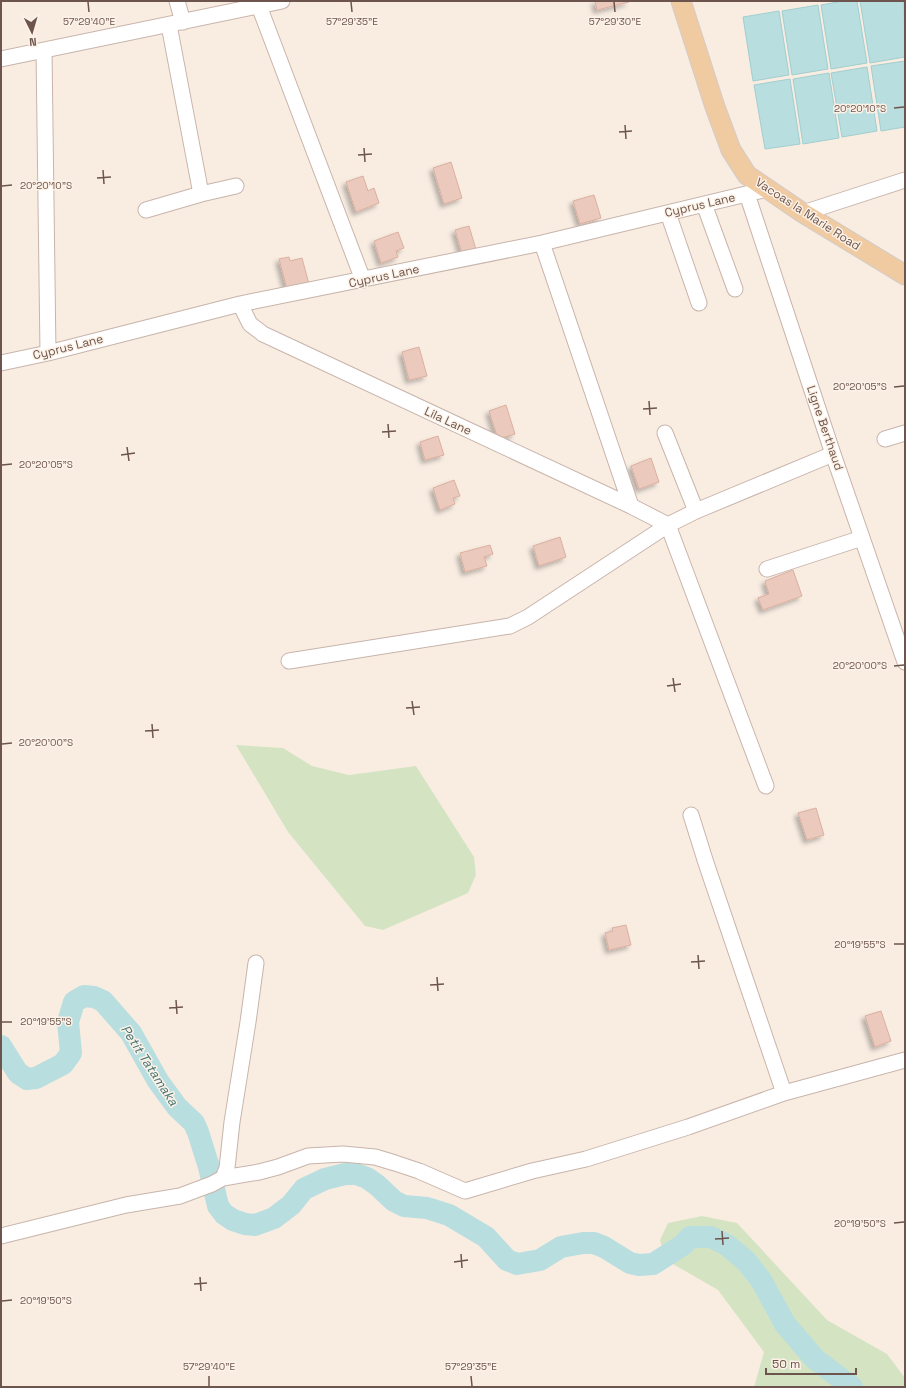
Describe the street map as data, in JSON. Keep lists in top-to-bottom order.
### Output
{
  "streets": {
    "main road": ["Vacoas la Marie Road"],
    "street": ["Cyprus Lane", "Lila Lane", "Ligne Berthaud"]
  },
  "crossings": [
    ["Cyprus Lane", "Vacoas la Marie Road"],
    ["Cyprus Lane", "Lila Lane"],
    ["Cyprus Lane", "Ligne Berthaud"]
  ],
  "water": ["Petit Tatamaka"],
  "scale_bar": "50 m",
  "north": "bottom",
  "coordinates": [
    "57°29'40\"E",
    "57°29'35\"E",
    "57°29'30\"E",
    "20°20'10\"S",
    "20°20'05\"S",
    "20°20'00\"S",
    "20°19'55\"S",
    "20°19'50\"S"
  ]
}
